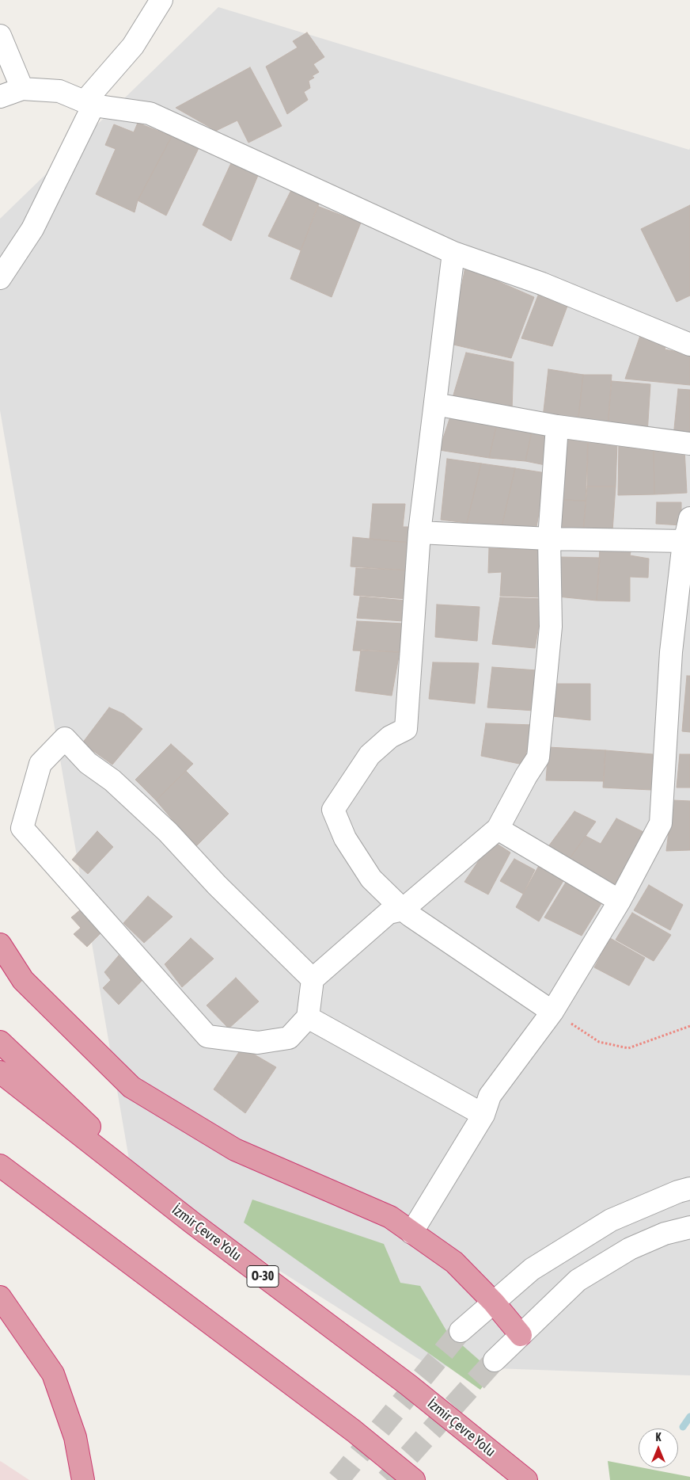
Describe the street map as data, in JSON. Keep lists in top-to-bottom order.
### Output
{
  "streets": {
    "highway": ["İzmir Çevre Yolu", "O-30"]
  },
  "north": "top"
}
